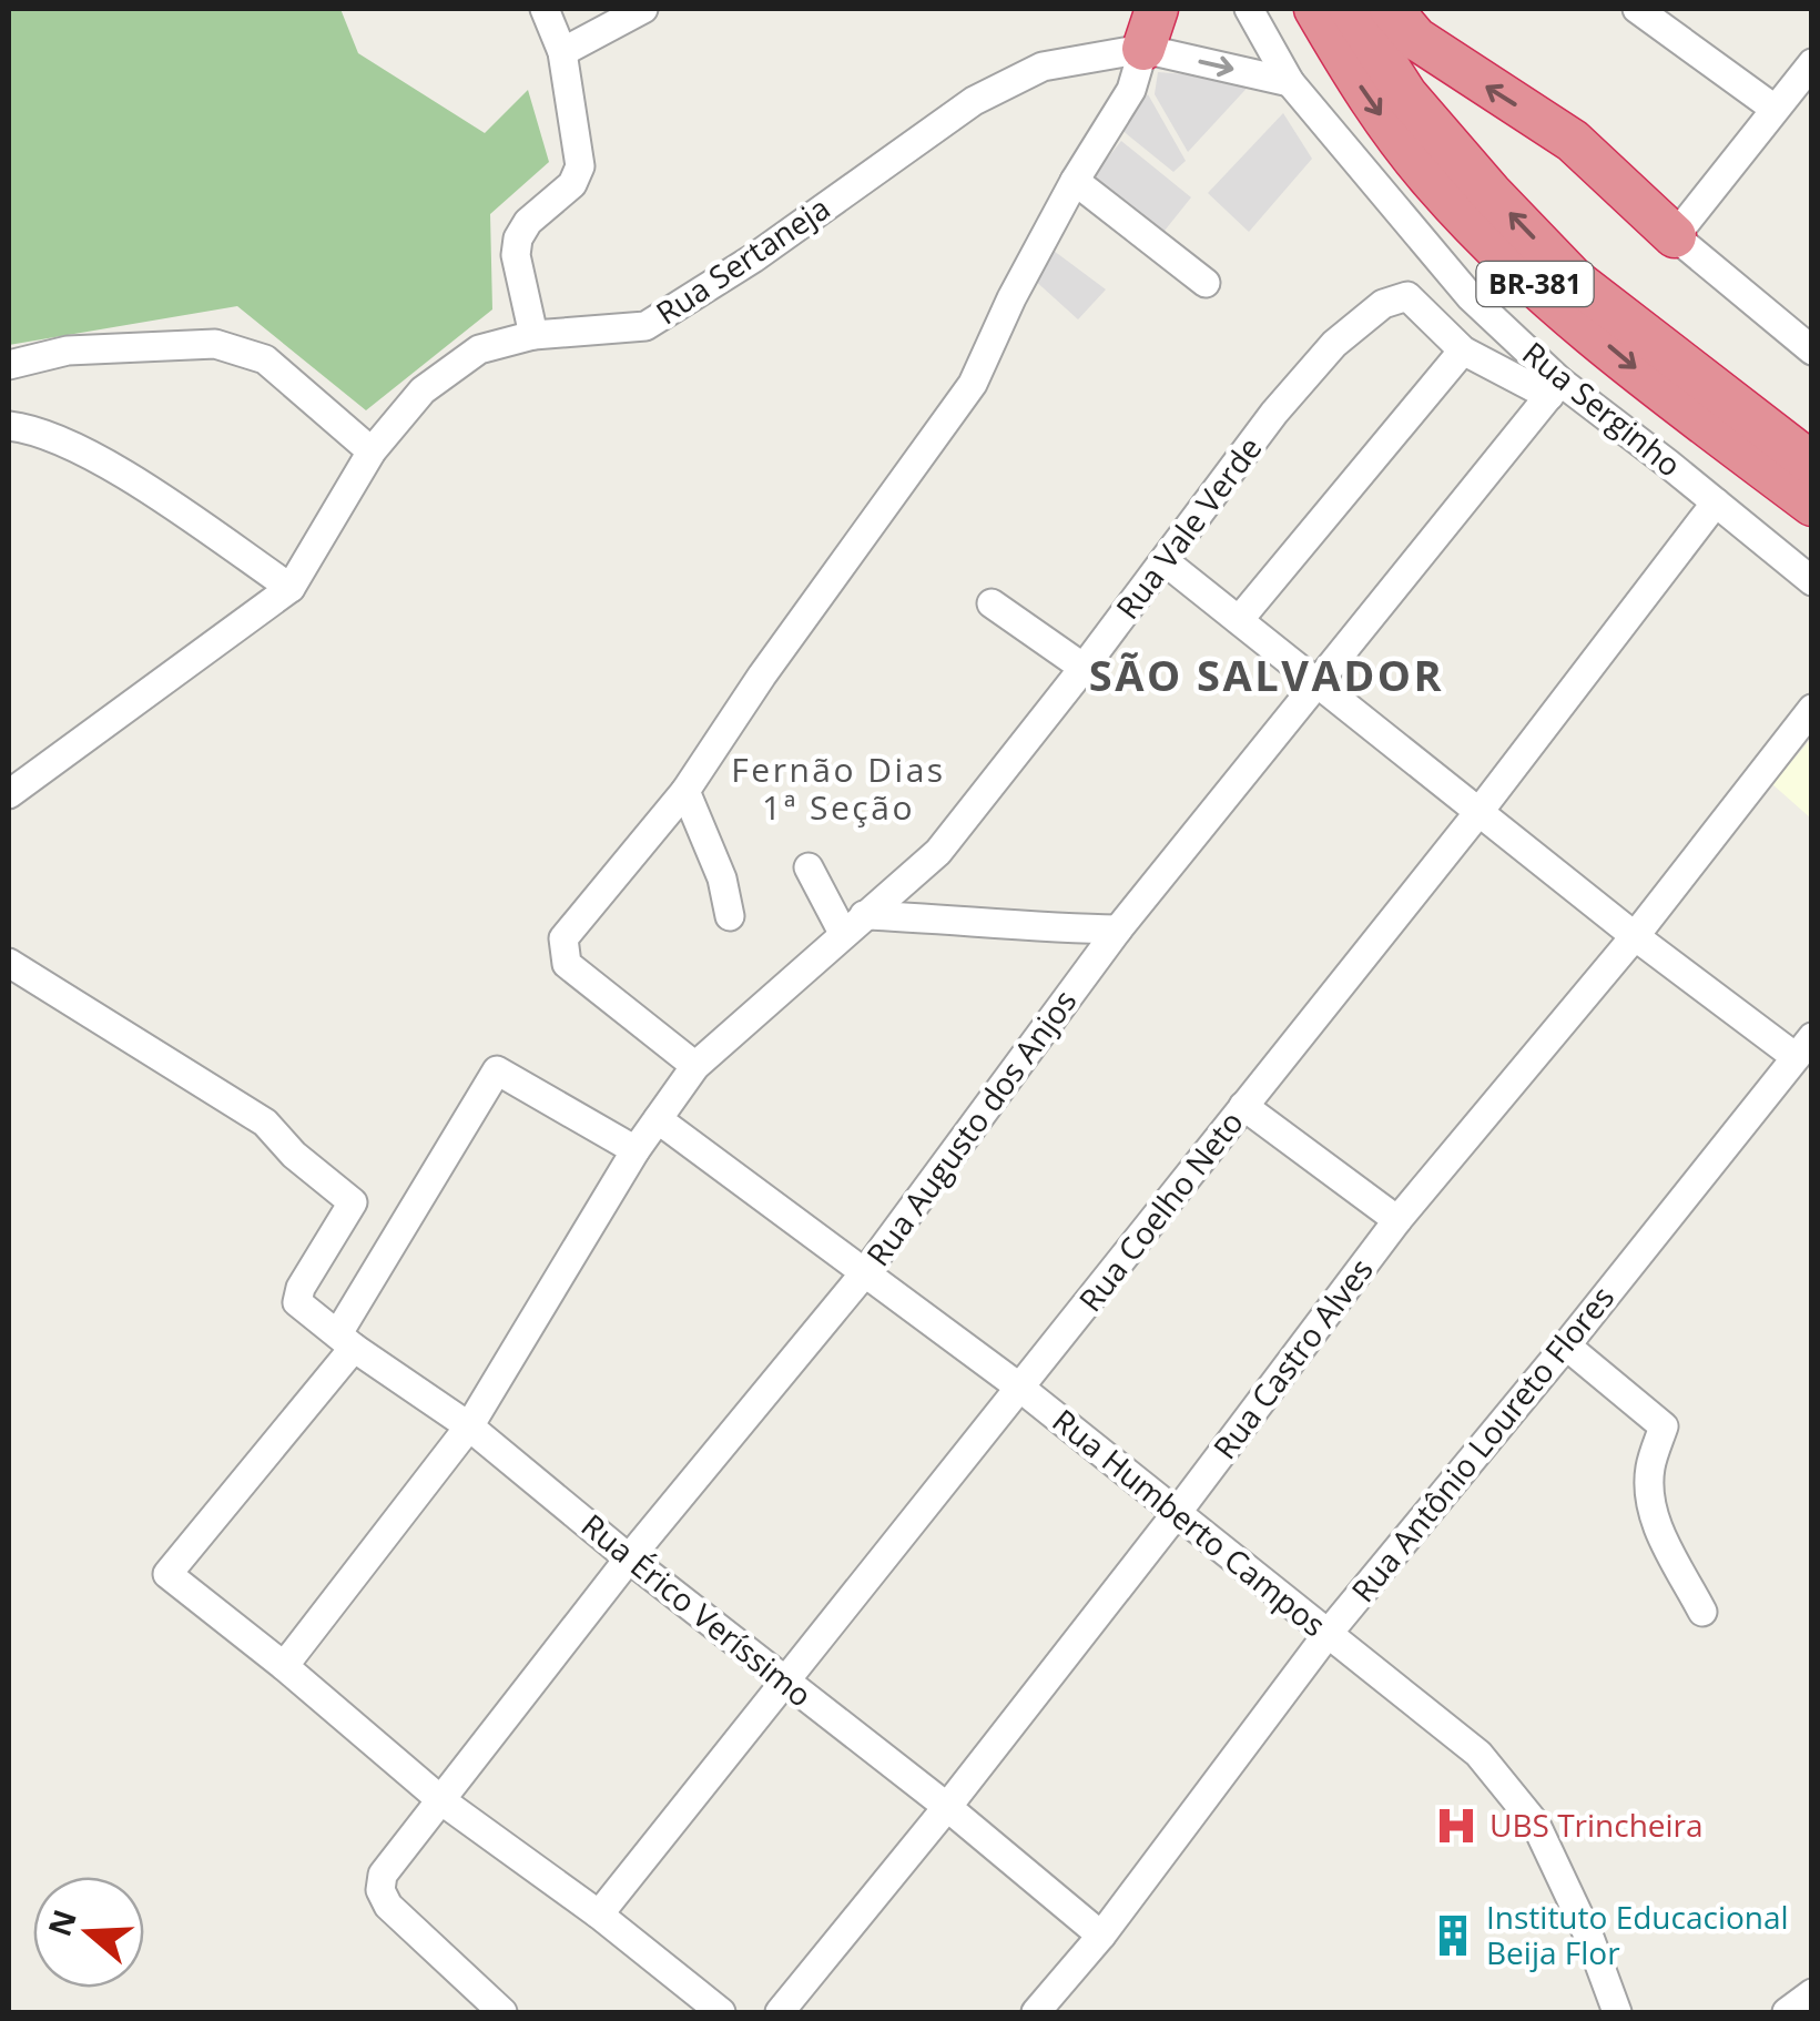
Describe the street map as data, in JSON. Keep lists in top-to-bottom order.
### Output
{
  "streets": {
    "highway": ["BR-381"],
    "street": [
      "Rua Sertaneja",
      "Rua Serginho",
      "Rua Vale Verde",
      "Rua Augusto dos Anjos",
      "Rua Coelho Neto",
      "Rua Castro Alves",
      "Rua Antônio Loureto Flores",
      "Rua Humberto Campos",
      "Rua Érico Veríssimo"
    ]
  },
  "crossings": [
    ["Rua Sertaneja", "Rua Serginho"],
    ["Rua Serginho", "Rua Augusto dos Anjos"],
    ["Rua Serginho", "Rua Coelho Neto"],
    ["Rua Vale Verde", "Rua Humberto Campos"],
    ["Rua Vale Verde", "Rua Érico Veríssimo"],
    ["Rua Augusto dos Anjos", "Rua Humberto Campos"],
    ["Rua Augusto dos Anjos", "Rua Érico Veríssimo"],
    ["Rua Coelho Neto", "Rua Humberto Campos"],
    ["Rua Coelho Neto", "Rua Érico Veríssimo"],
    ["Rua Castro Alves", "Rua Humberto Campos"],
    ["Rua Castro Alves", "Rua Érico Veríssimo"],
    ["Rua Antônio Loureto Flores", "Rua Humberto Campos"],
    ["Rua Antônio Loureto Flores", "Rua Érico Veríssimo"]
  ],
  "districts": ["SÃO SALVADOR", "Fernão Dias 1ª Seção"],
  "places": {
    "hospital": ["UBS Trincheira"],
    "building": ["Instituto Educacional Beija Flor"]
  },
  "north": "left"
}
